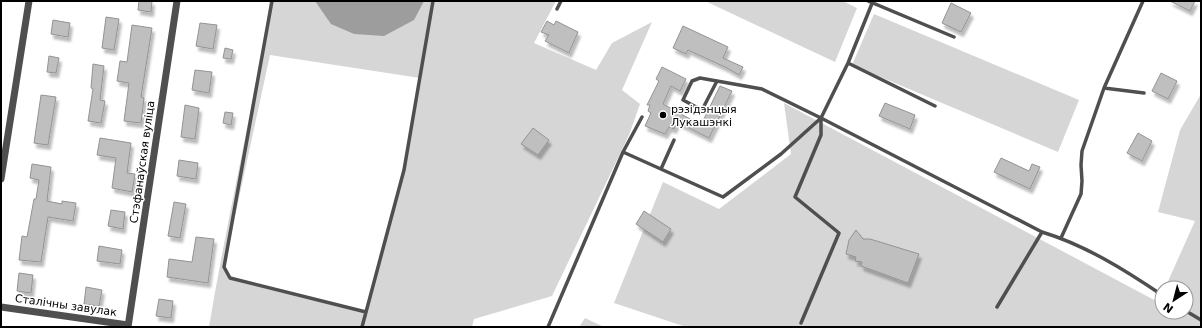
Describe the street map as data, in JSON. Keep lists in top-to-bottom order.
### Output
{
  "streets": {
    "street": ["Стэфанаўская вуліца", "Сталічны завулак"]
  },
  "crossings": [
    ["Стэфанаўская вуліца", "Сталічны завулак"]
  ],
  "places": ["рэзідэнцыя Лукашэнкі"],
  "north": "bottom left"
}
